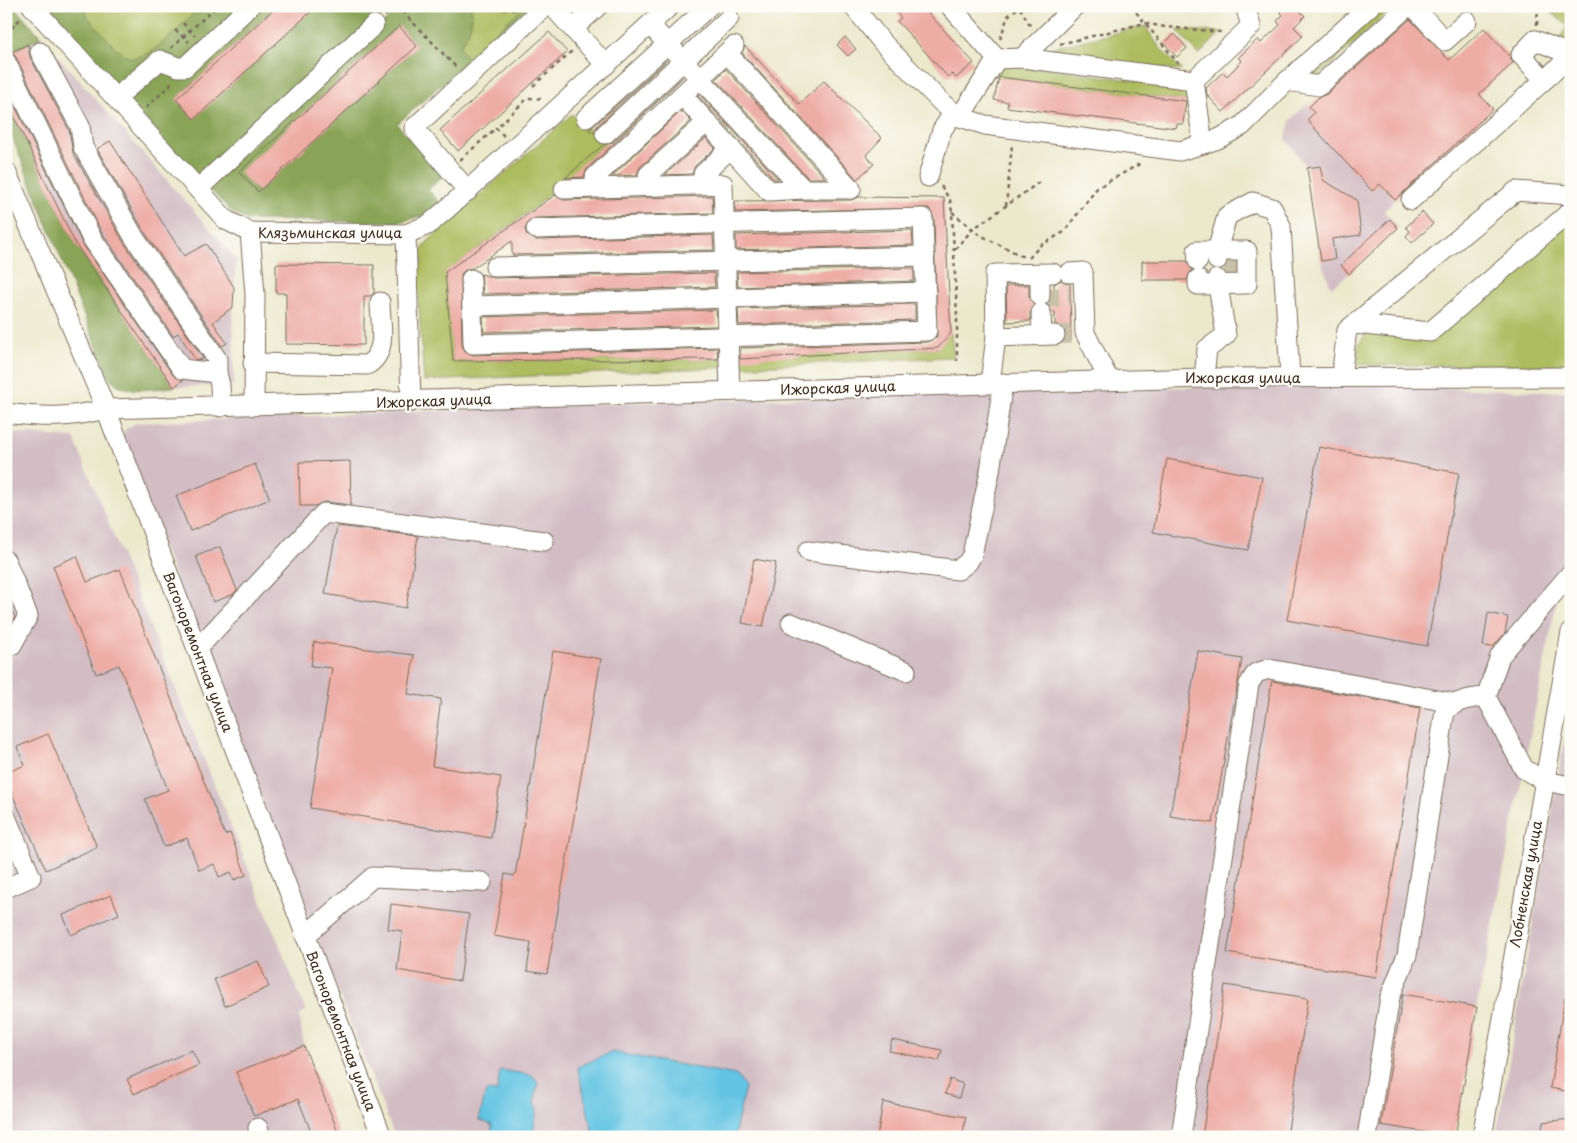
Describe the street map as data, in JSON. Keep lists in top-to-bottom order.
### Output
{
  "streets": {
    "street": [
      "Клязьминская улица",
      "Ижорская улица",
      "Вагоноремонтная улица",
      "Лобненская улица"
    ]
  },
  "crossings": [
    ["Ижорская улица", "Вагоноремонтная улица"]
  ]
}
